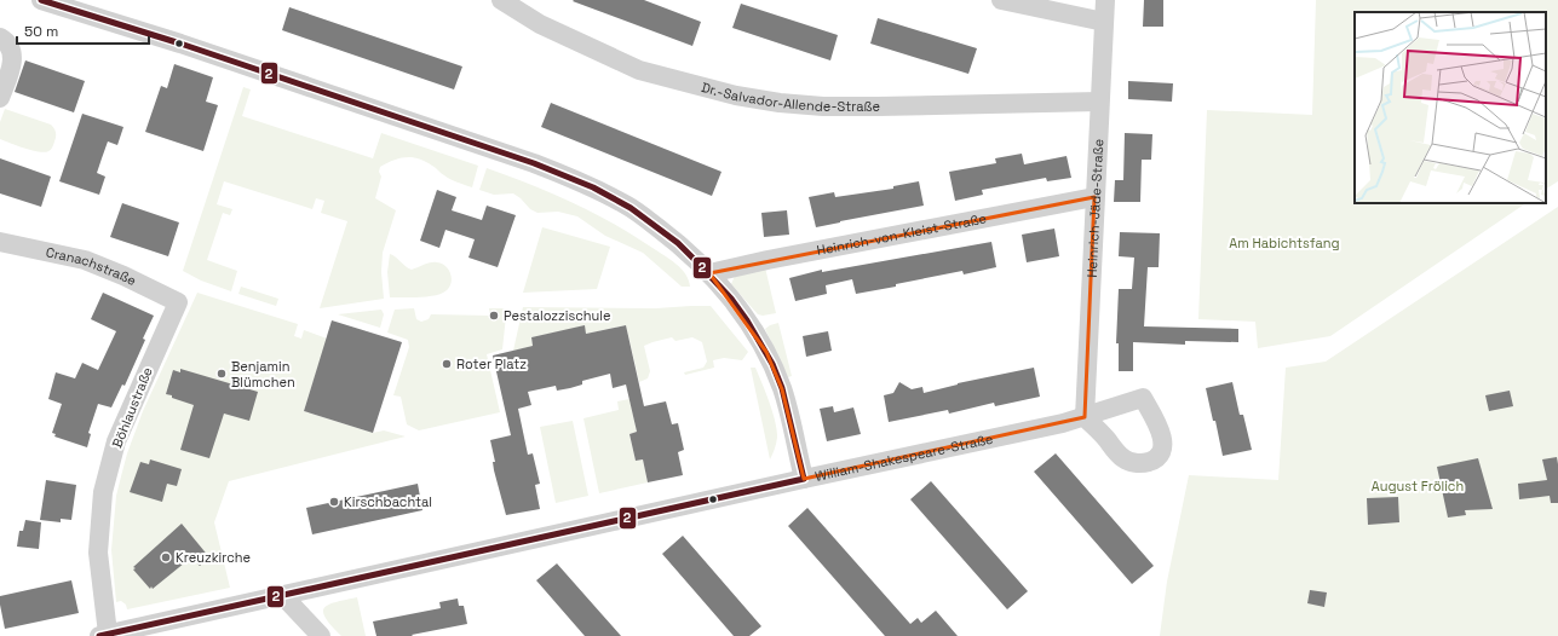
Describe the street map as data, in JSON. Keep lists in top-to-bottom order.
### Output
{
  "streets": {
    "street": [
      "Dr.-Salvador-Allende-Straße",
      "Heinrich-Jäde-Straße",
      "Heinrich-von-Kleist-Straße",
      "Cranachstraße",
      "Böhlaustraße",
      "William-Shakespeare-Straße"
    ]
  },
  "crossings": [
    ["Dr.-Salvador-Allende-Straße", "Heinrich-Jäde-Straße"],
    ["Heinrich-Jäde-Straße", "Heinrich-von-Kleist-Straße"],
    ["Heinrich-Jäde-Straße", "William-Shakespeare-Straße"],
    ["Cranachstraße", "Böhlaustraße"],
    ["Böhlaustraße", "William-Shakespeare-Straße"]
  ],
  "parks": ["Am Habichtsfang", "August Frölich"],
  "places": [
    "Pestalozzischule",
    "Roter Platz",
    "Benjamin Blümchen",
    "Kirschbachtal",
    "Kreuzkirche"
  ],
  "lines": ["transit line 2"],
  "scale_bar": "50 m"
}
